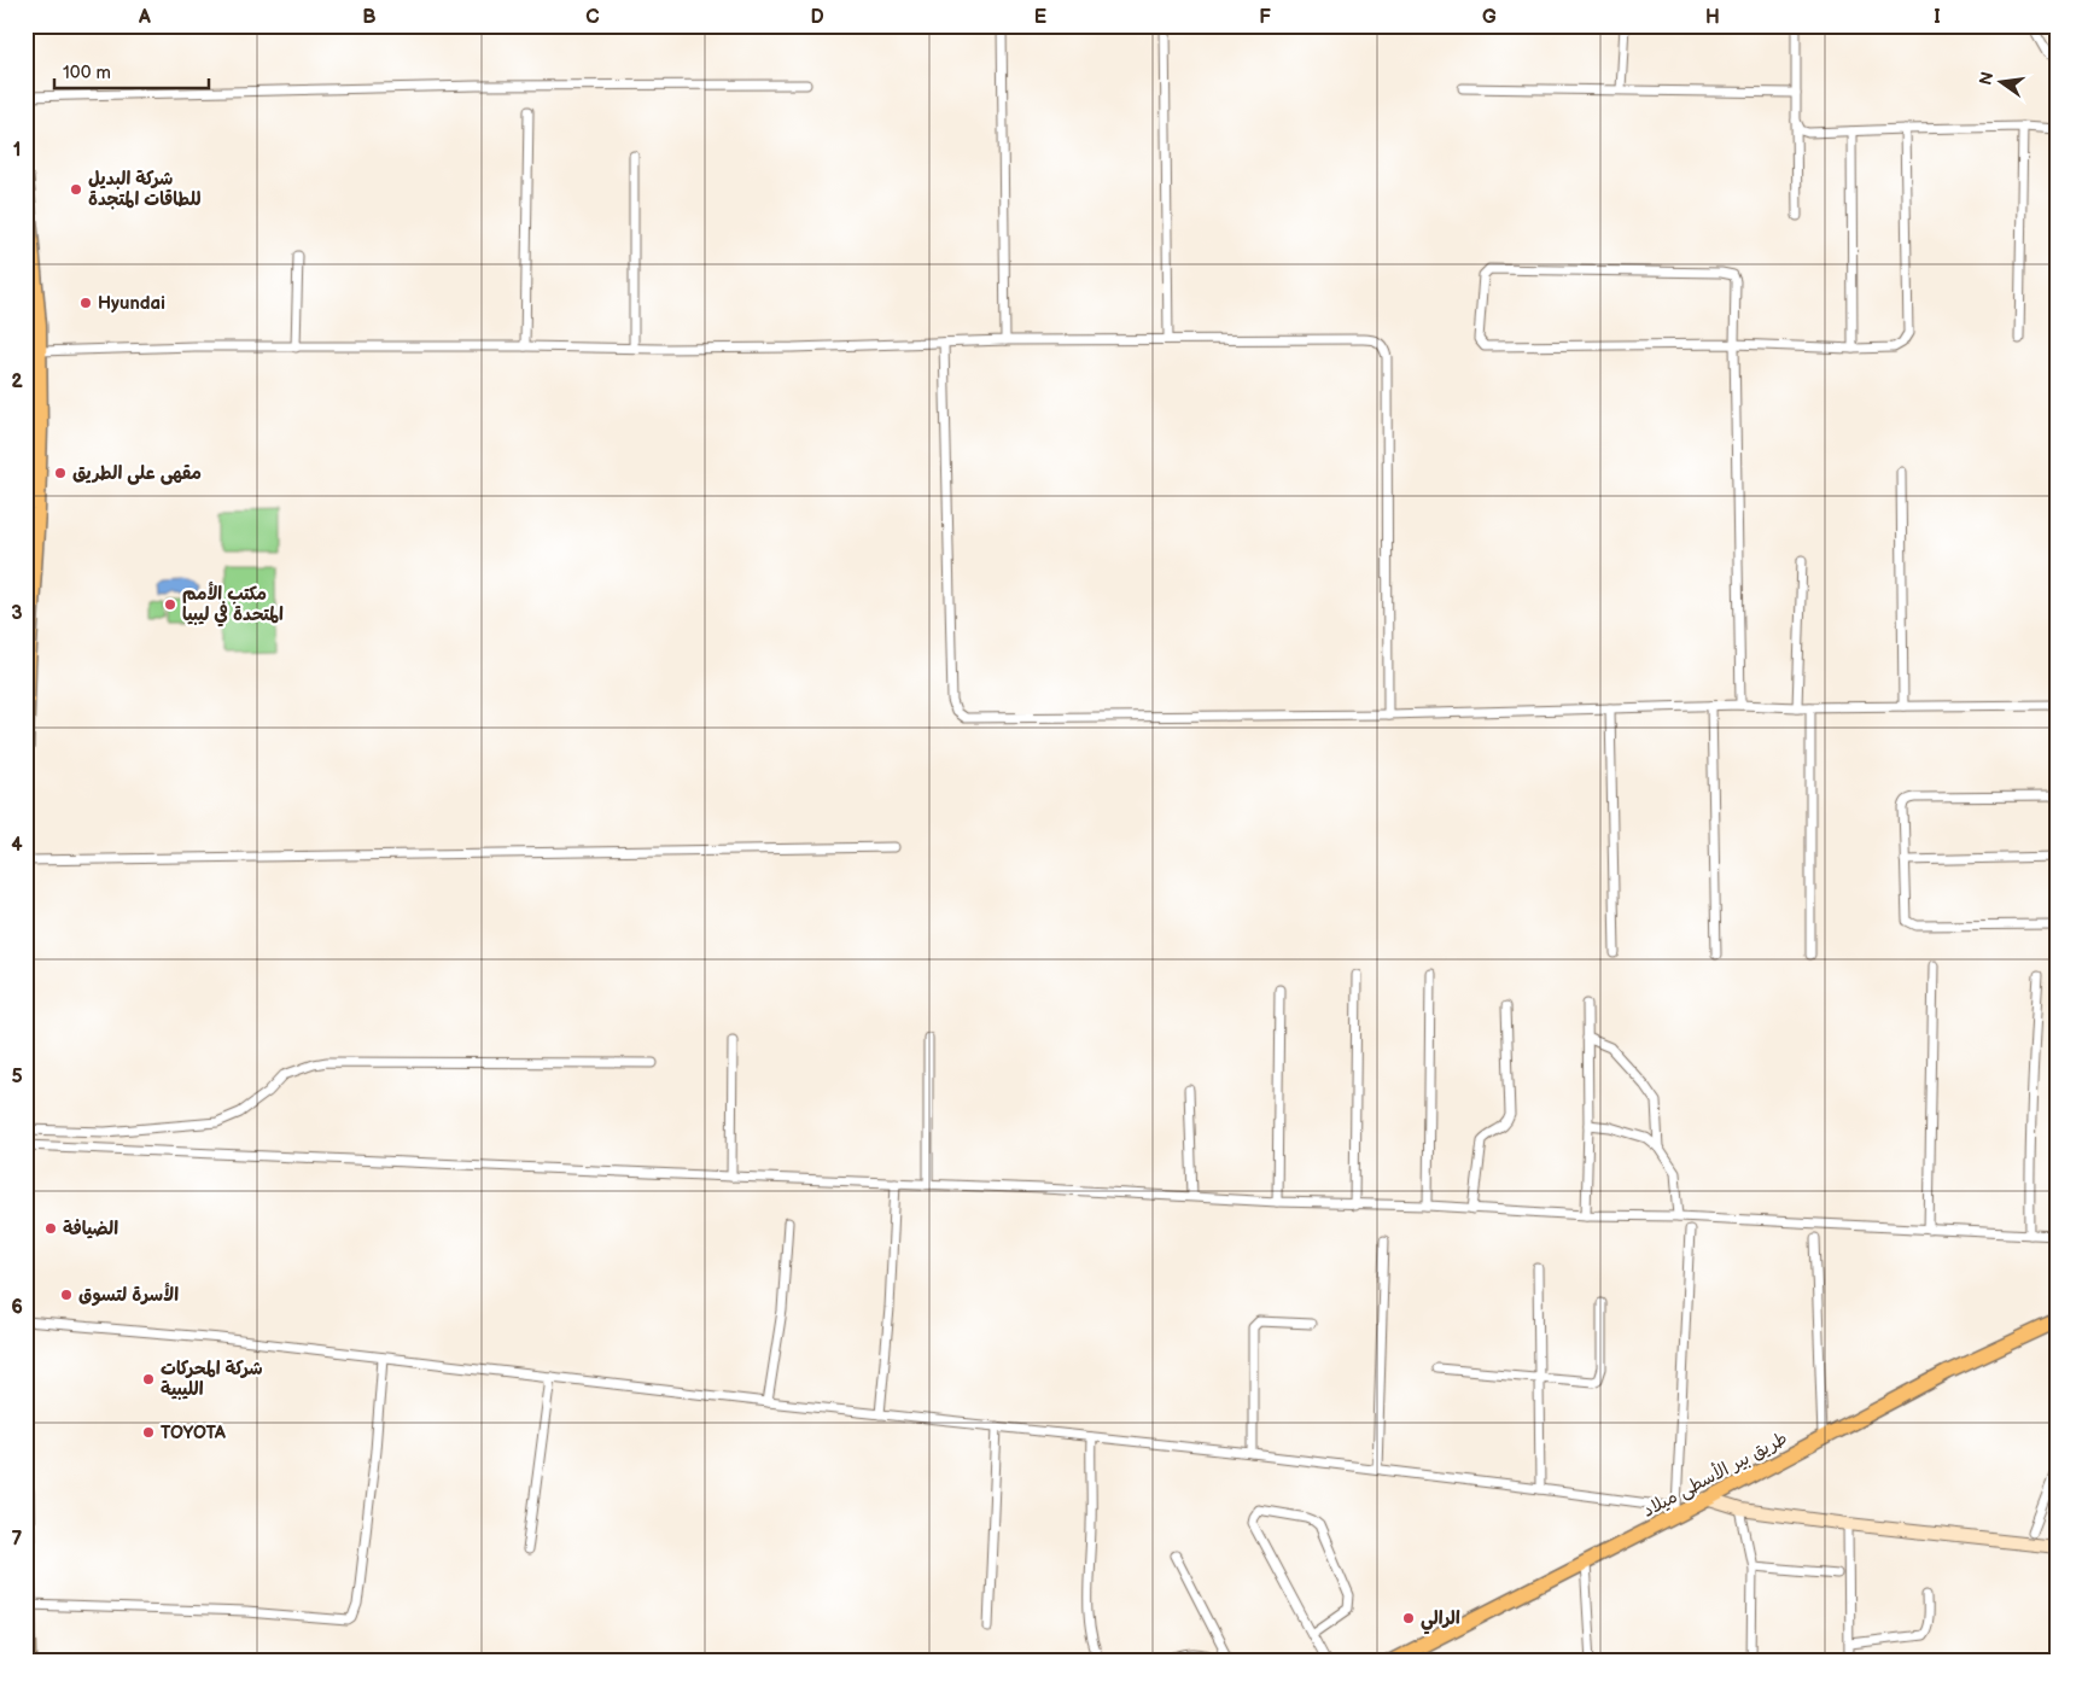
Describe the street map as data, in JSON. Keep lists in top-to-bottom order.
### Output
{
  "streets": {
    "main road": ["طريق بير الأسطى ميلاد"]
  },
  "places": [
    "شركة البديل للطاقات المتجدة",
    "Hyundai",
    "مقهى على الطريق",
    "مكتب الأمم المتحدة في ليبيا",
    "الضيافة",
    "الأسرة لتسوق",
    "شركة المحركات الليبية",
    "TOYOTA",
    "الرالي"
  ],
  "scale_bar": "100 m",
  "north": "left",
  "grid": {
    "columns": [
      "A",
      "B",
      "C",
      "D",
      "E",
      "F",
      "G",
      "H",
      "I"
    ],
    "rows": [
      "1",
      "2",
      "3",
      "4",
      "5",
      "6",
      "7"
    ]
  }
}
